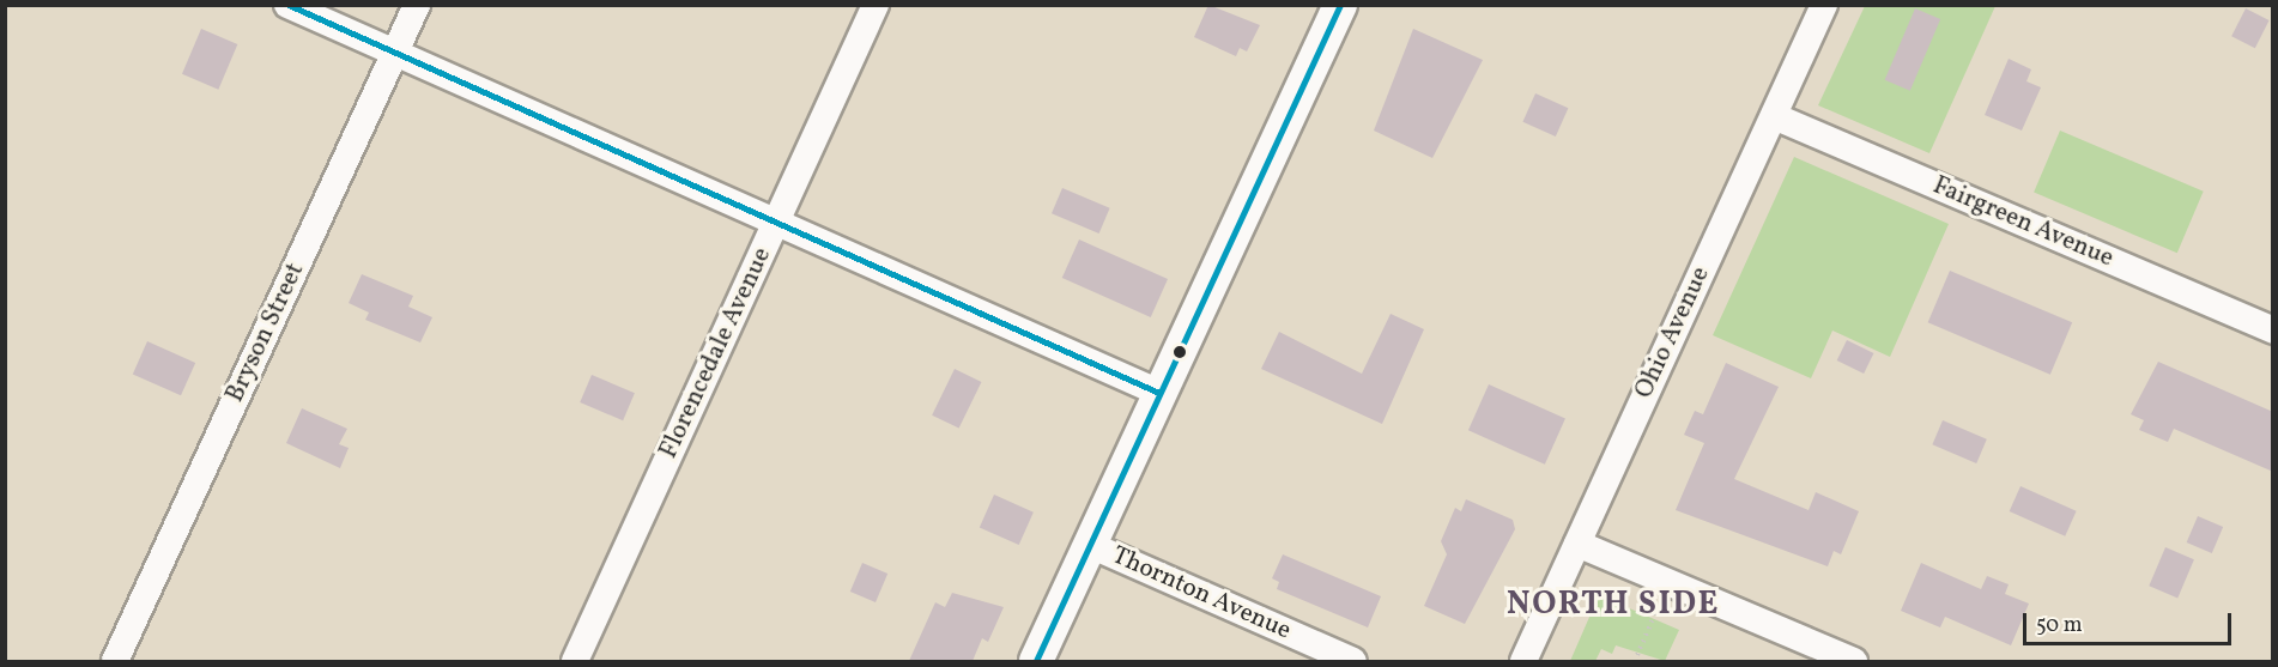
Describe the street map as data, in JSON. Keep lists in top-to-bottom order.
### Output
{
  "streets": {
    "street": [
      "Fairgreen Avenue",
      "Bryson Street",
      "Ohio Avenue",
      "Florencedale Avenue",
      "Thornton Avenue"
    ]
  },
  "crossings": [
    ["Fairgreen Avenue", "Ohio Avenue"]
  ],
  "districts": ["NORTH SIDE"],
  "scale_bar": "50 m"
}
